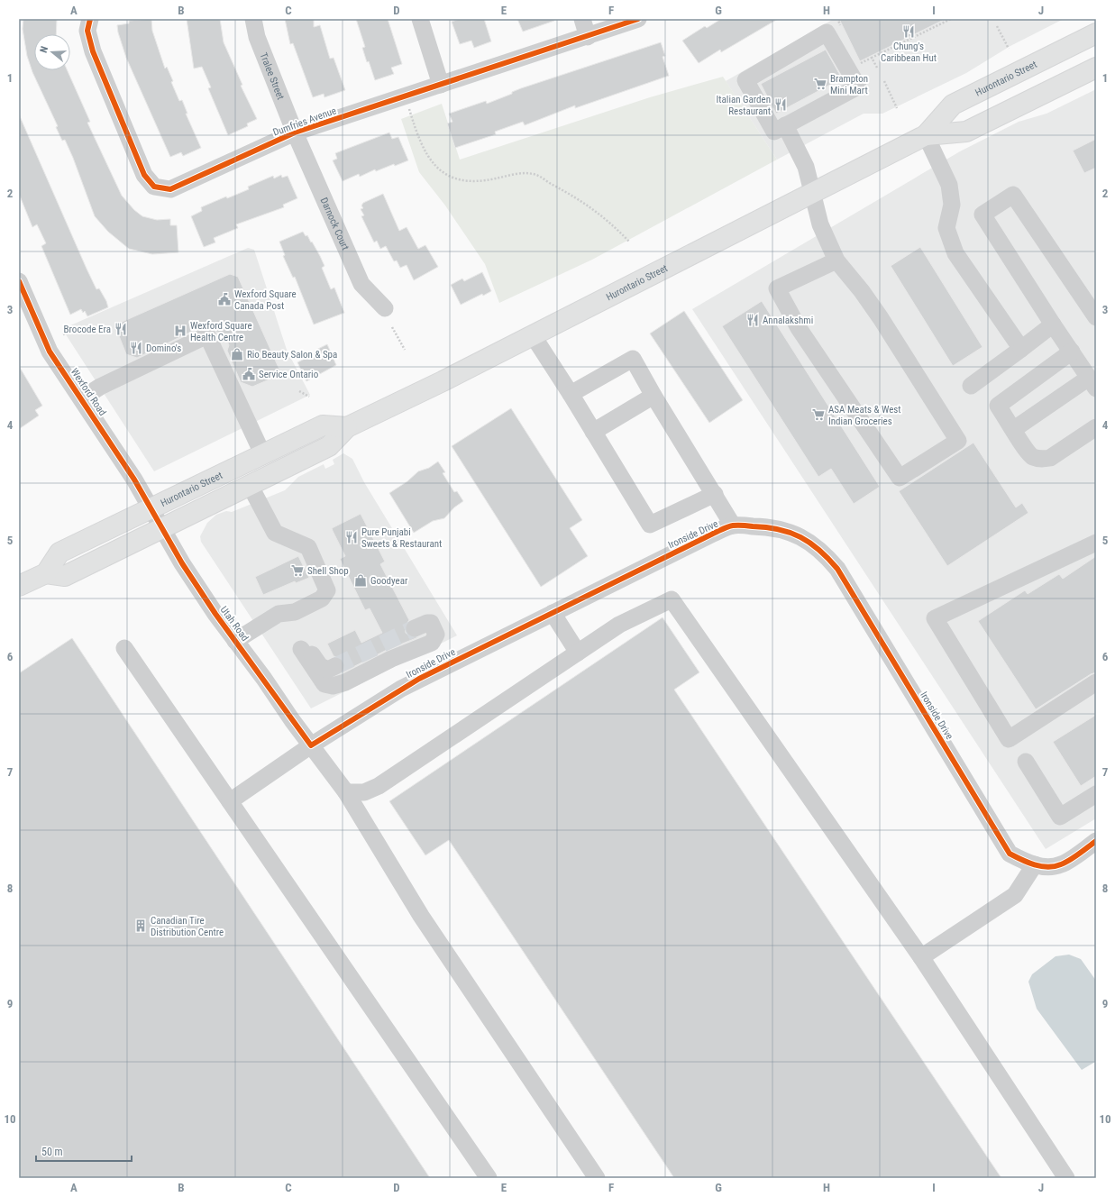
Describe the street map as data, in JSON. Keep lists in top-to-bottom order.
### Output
{
  "streets": {
    "main road": ["Hurontario Street"],
    "street": [
      "Tralee Street",
      "Dumfries Avenue",
      "Darnock Court",
      "Wexford Road",
      "Ironside Drive",
      "Utah Road"
    ]
  },
  "crossings": [
    ["Tralee Street", "Dumfries Avenue"],
    ["Tralee Street", "Darnock Court"],
    ["Hurontario Street", "Wexford Road"],
    ["Hurontario Street", "Utah Road"],
    ["Dumfries Avenue", "Darnock Court"],
    ["Wexford Road", "Utah Road"],
    ["Ironside Drive", "Utah Road"]
  ],
  "places": {
    "restaurant": [
      "Chung's Caribbean Hut",
      "Italian Garden Restaurant",
      "Annalakshmi",
      "Brocode Era",
      "Domino's",
      "Pure Punjabi Sweets & Restaurant"
    ],
    "supermarket": ["Brampton Mini Mart", "ASA Meats & West Indian Groceries", "Shell Shop"],
    "public building": ["Wexford Square Canada Post", "Service Ontario"],
    "hospital": ["Wexford Square Health Centre"],
    "shop": ["Rio Beauty Salon & Spa", "Goodyear"],
    "building": ["Canadian Tire Distribution Centre"]
  },
  "scale_bar": "50 m",
  "north": "left",
  "grid": {
    "columns": [
      "A",
      "B",
      "C",
      "D",
      "E",
      "F",
      "G",
      "H",
      "I",
      "J"
    ],
    "rows": [
      "1",
      "2",
      "3",
      "4",
      "5",
      "6",
      "7",
      "8",
      "9",
      "10"
    ]
  }
}
